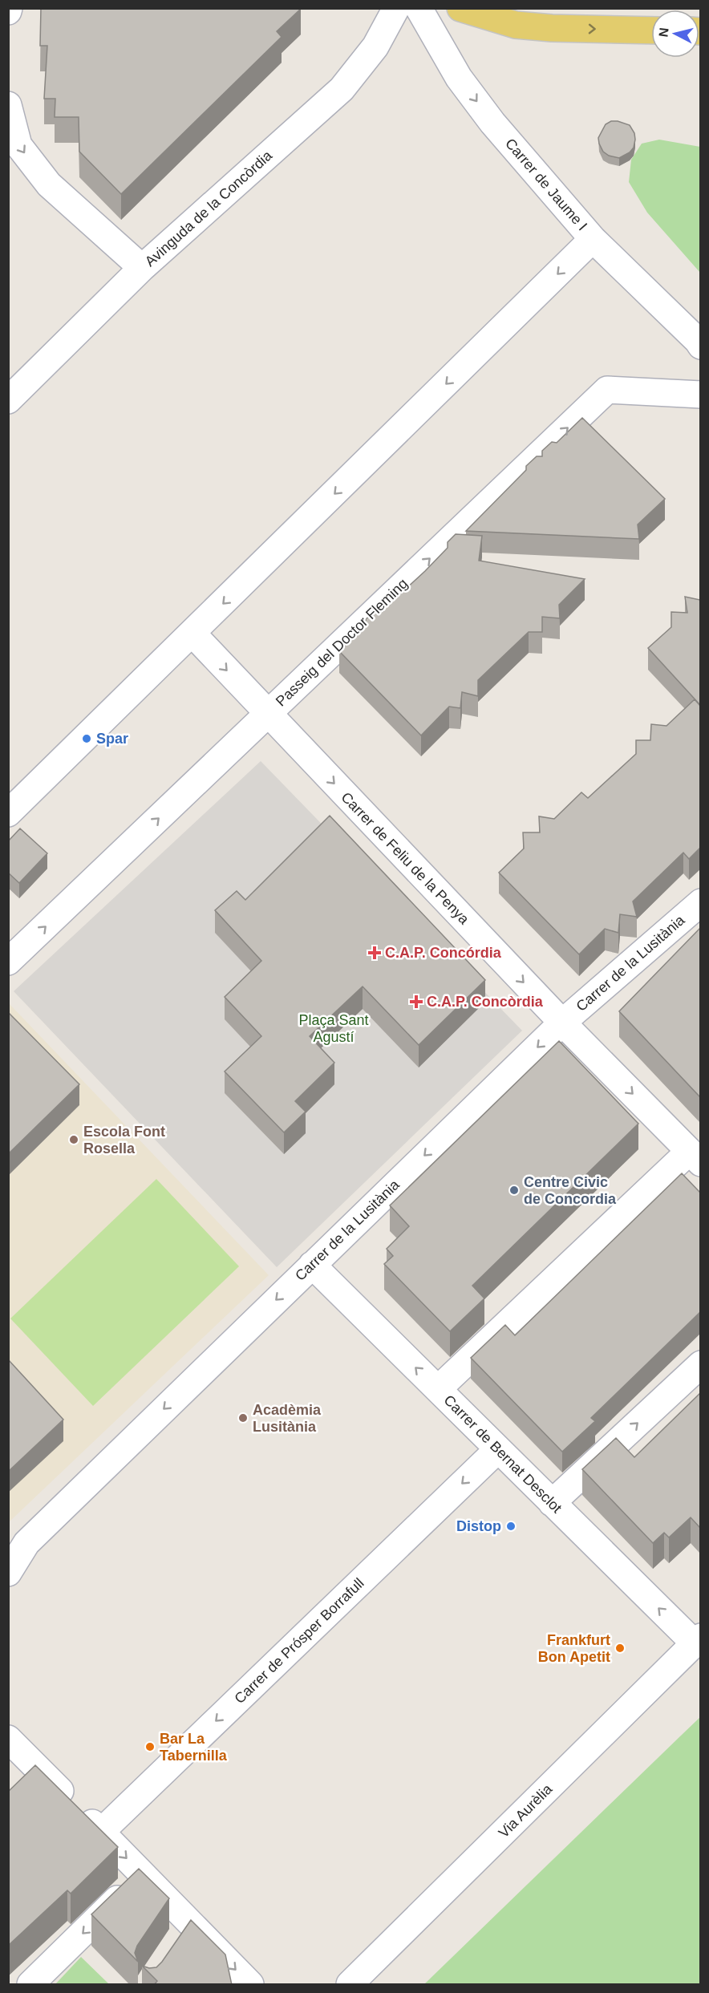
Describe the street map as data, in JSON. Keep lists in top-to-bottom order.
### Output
{
  "streets": {
    "street": [
      "Carrer de Jaume I",
      "Avinguda de la Concòrdia",
      "Passeig del Doctor Fleming",
      "Carrer de Feliu de la Penya",
      "Carrer de la Lusitània",
      "Carrer de Bernat Desclot",
      "Carrer de Prósper Borrafull",
      "Via Aurèlia"
    ]
  },
  "crossings": [
    ["Passeig del Doctor Fleming", "Carrer de Feliu de la Penya"],
    ["Carrer de Feliu de la Penya", "Carrer de la Lusitània"],
    ["Carrer de la Lusitània", "Carrer de Bernat Desclot"],
    ["Carrer de Bernat Desclot", "Carrer de Prósper Borrafull"],
    ["Carrer de Bernat Desclot", "Via Aurèlia"]
  ],
  "one_way": [
    "Carrer de Jaume I",
    "Carrer de Feliu de la Penya",
    "Carrer de Bernat Desclot",
    "Carrer de Prósper Borrafull"
  ],
  "parks": ["Plaça Sant Agustí"],
  "places": {
    "other": [
      "Spar",
      "Escola Font Rosella",
      "Centre Civic de Concordia",
      "Acadèmia Lusitània",
      "Distop",
      "Frankfurt Bon Apetit",
      "Bar La Tabernilla"
    ],
    "health": ["C.A.P. Concórdia", "C.A.P. Concòrdia"]
  },
  "north": "left"
}
